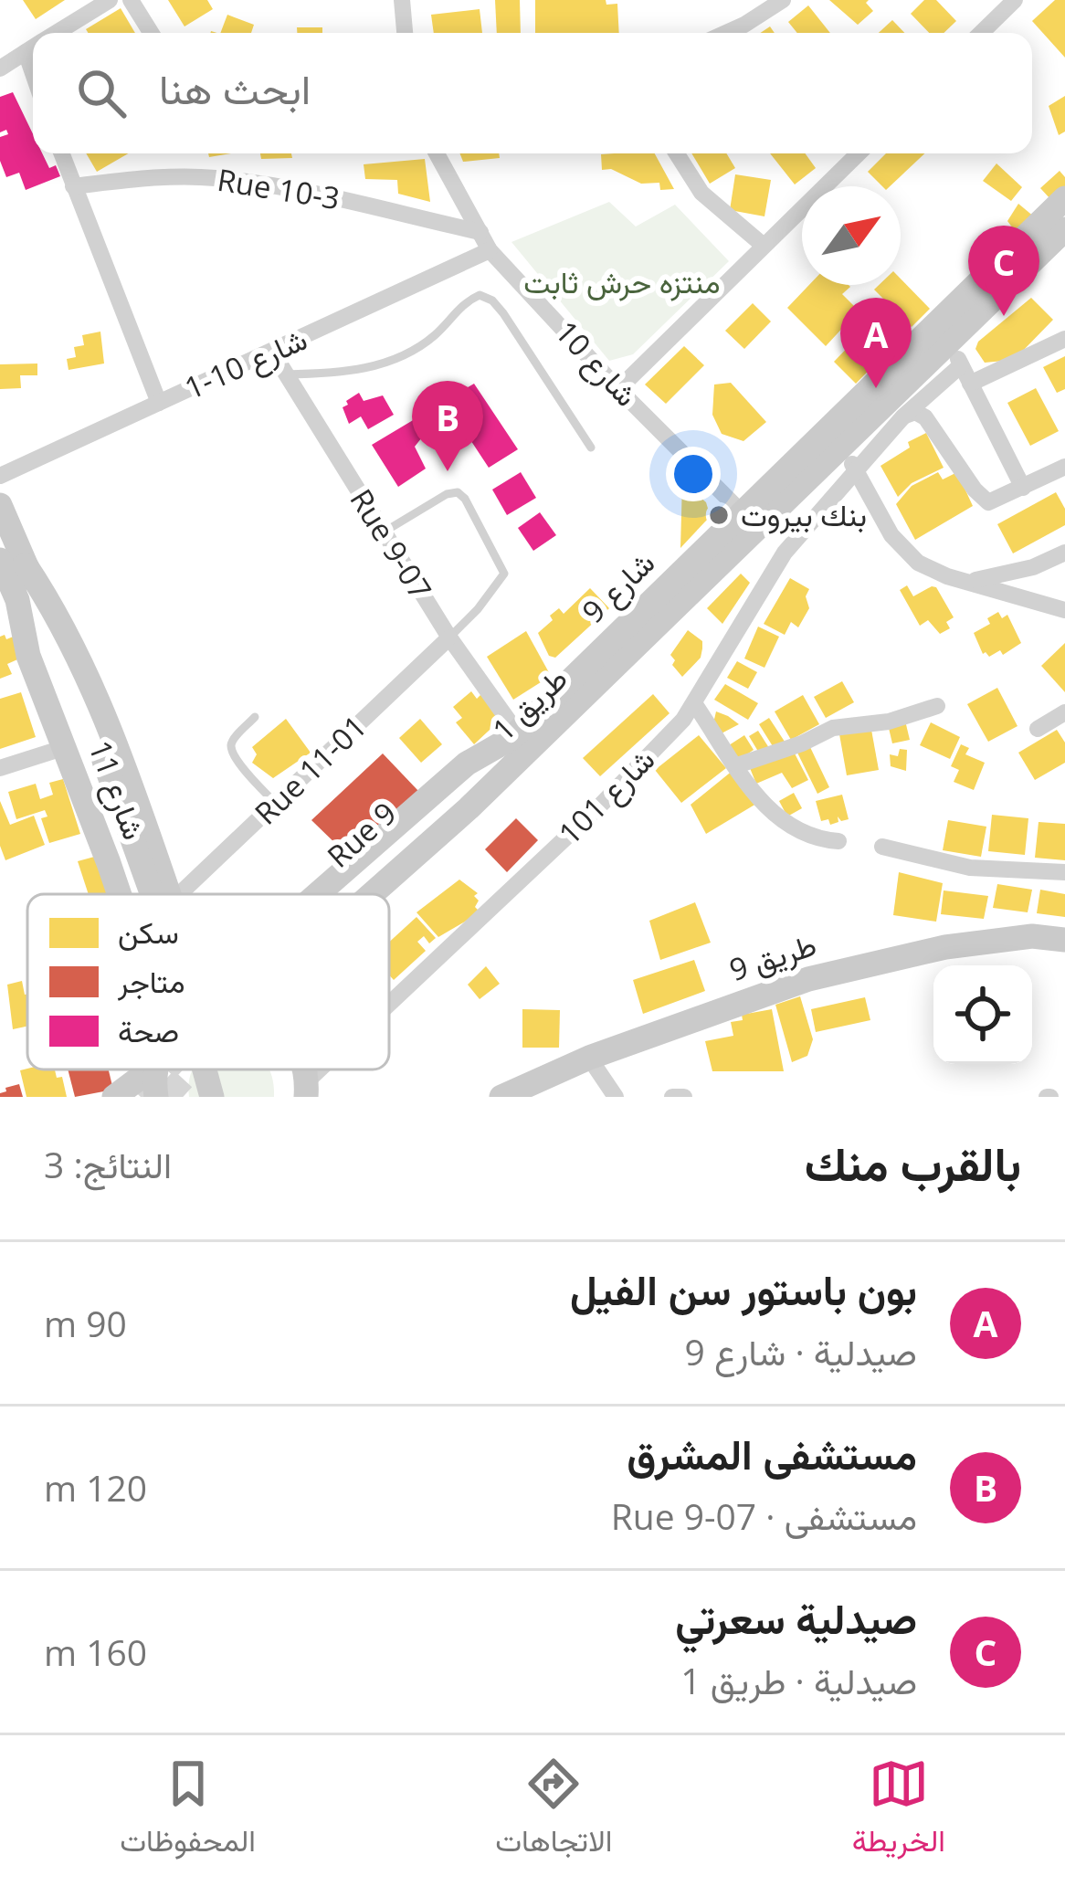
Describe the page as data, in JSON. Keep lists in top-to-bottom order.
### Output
{
  "streets": {
    "main road": [
      "شارع 9",
      "طريق 1",
      "شارع 11",
      "Rue 9",
      "طريق 9"
    ],
    "street": [
      "Rue 10-3",
      "شارع 10-1",
      "شارع 10",
      "Rue 9-07",
      "Rue 11-01",
      "شارع 101"
    ]
  },
  "crossings": [
    ["Rue 10-3", "شارع 10"],
    ["شارع 10-1", "شارع 10"],
    ["شارع 10-1", "Rue 9-07"],
    ["شارع 10", "شارع 9"],
    ["Rue 9-07", "شارع 9"],
    ["Rue 9-07", "طريق 1"],
    ["Rue 9-07", "Rue 11-01"],
    ["Rue 9-07", "Rue 9"],
    ["شارع 9", "طريق 1"],
    ["شارع 9", "Rue 9"],
    ["طريق 1", "شارع 101"],
    ["طريق 1", "Rue 9"]
  ],
  "parks": ["منتزه حرش ثابت"],
  "places": ["بنك بيروت"],
  "legend": ["سكن", "متاجر", "صحة"],
  "north": "top right",
  "page": {
    "search": "ابحث هنا",
    "pins": ["C", "A", "B"],
    "heading": ["بالقرب منك", "النتائج: 3"],
    "list": [
      {
        "mark": "A",
        "name": "بون باستور سن الفيل",
        "note": "صيدلية · شارع 9",
        "value": "90 m"
      },
      {
        "mark": "B",
        "name": "مستشفى المشرق",
        "note": "مستشفى · Rue 9-07",
        "value": "120 m"
      },
      {
        "mark": "C",
        "name": "صيدلية سعرتي",
        "note": "صيدلية · طريق 1",
        "value": "160 m"
      }
    ],
    "nav": ["الخريطة", "الاتجاهات", "المحفوظات"]
  }
}
